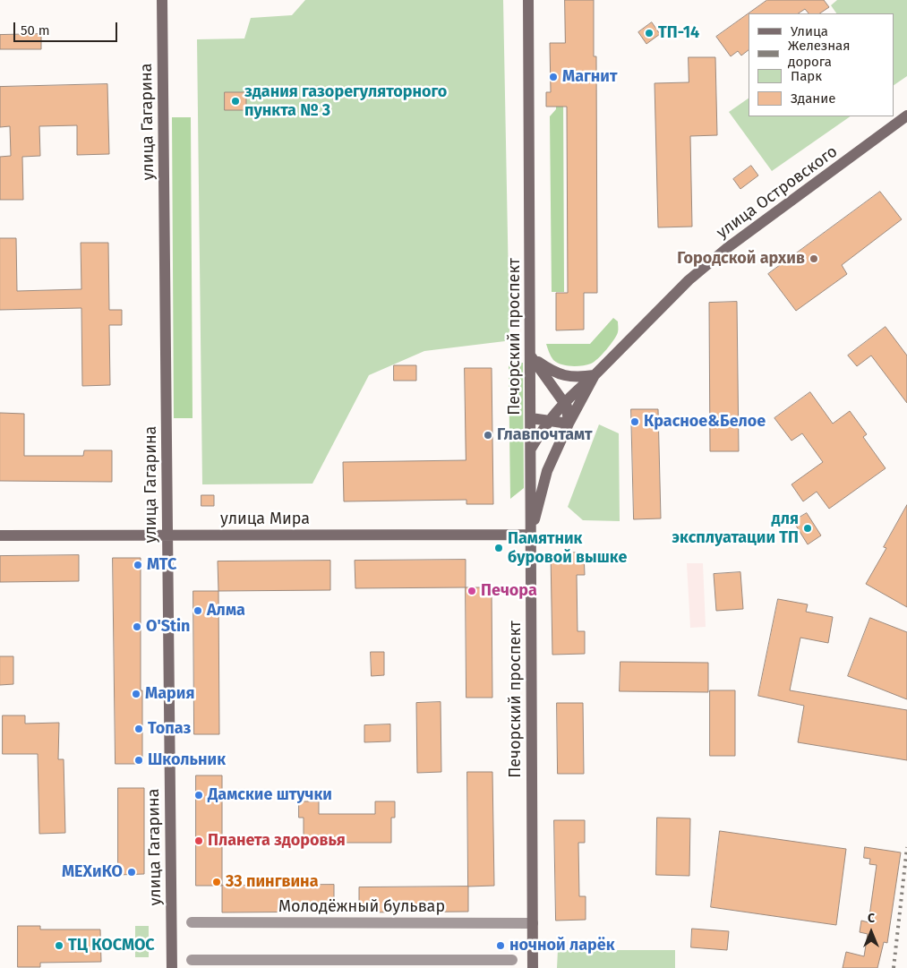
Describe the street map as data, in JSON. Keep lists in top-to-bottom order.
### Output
{
  "streets": {
    "main road": [
      "улица Гагарина",
      "улица Островского",
      "Печорский проспект",
      "улица Мира"
    ],
    "street": ["Молодёжный бульвар"]
  },
  "crossings": [
    ["улица Гагарина", "улица Мира"],
    ["улица Островского", "Печорский проспект"],
    ["улица Островского", "улица Мира"],
    ["Печорский проспект", "улица Мира"],
    ["Печорский проспект", "Молодёжный бульвар"]
  ],
  "places": [
    "ТП-14",
    "Магнит",
    "здания газорегуляторного пункта № 3",
    "Городской архив",
    "Красное&Белое",
    "Главпочтамт",
    "для эксплуатации ТП",
    "Памятник буровой вышке",
    "МТС",
    "Печора",
    "Алма",
    "O'Stin",
    "Мария",
    "Топаз",
    "Школьник",
    "Дамские штучки",
    "Планета здоровья",
    "МЕХиКО",
    "33 пингвина",
    "ТЦ КОСМОС",
    "ночной ларёк"
  ],
  "legend": [
    "Улица",
    "Железная дорога",
    "Парк",
    "Здание"
  ],
  "scale_bar": "50 m",
  "north": "top"
}
